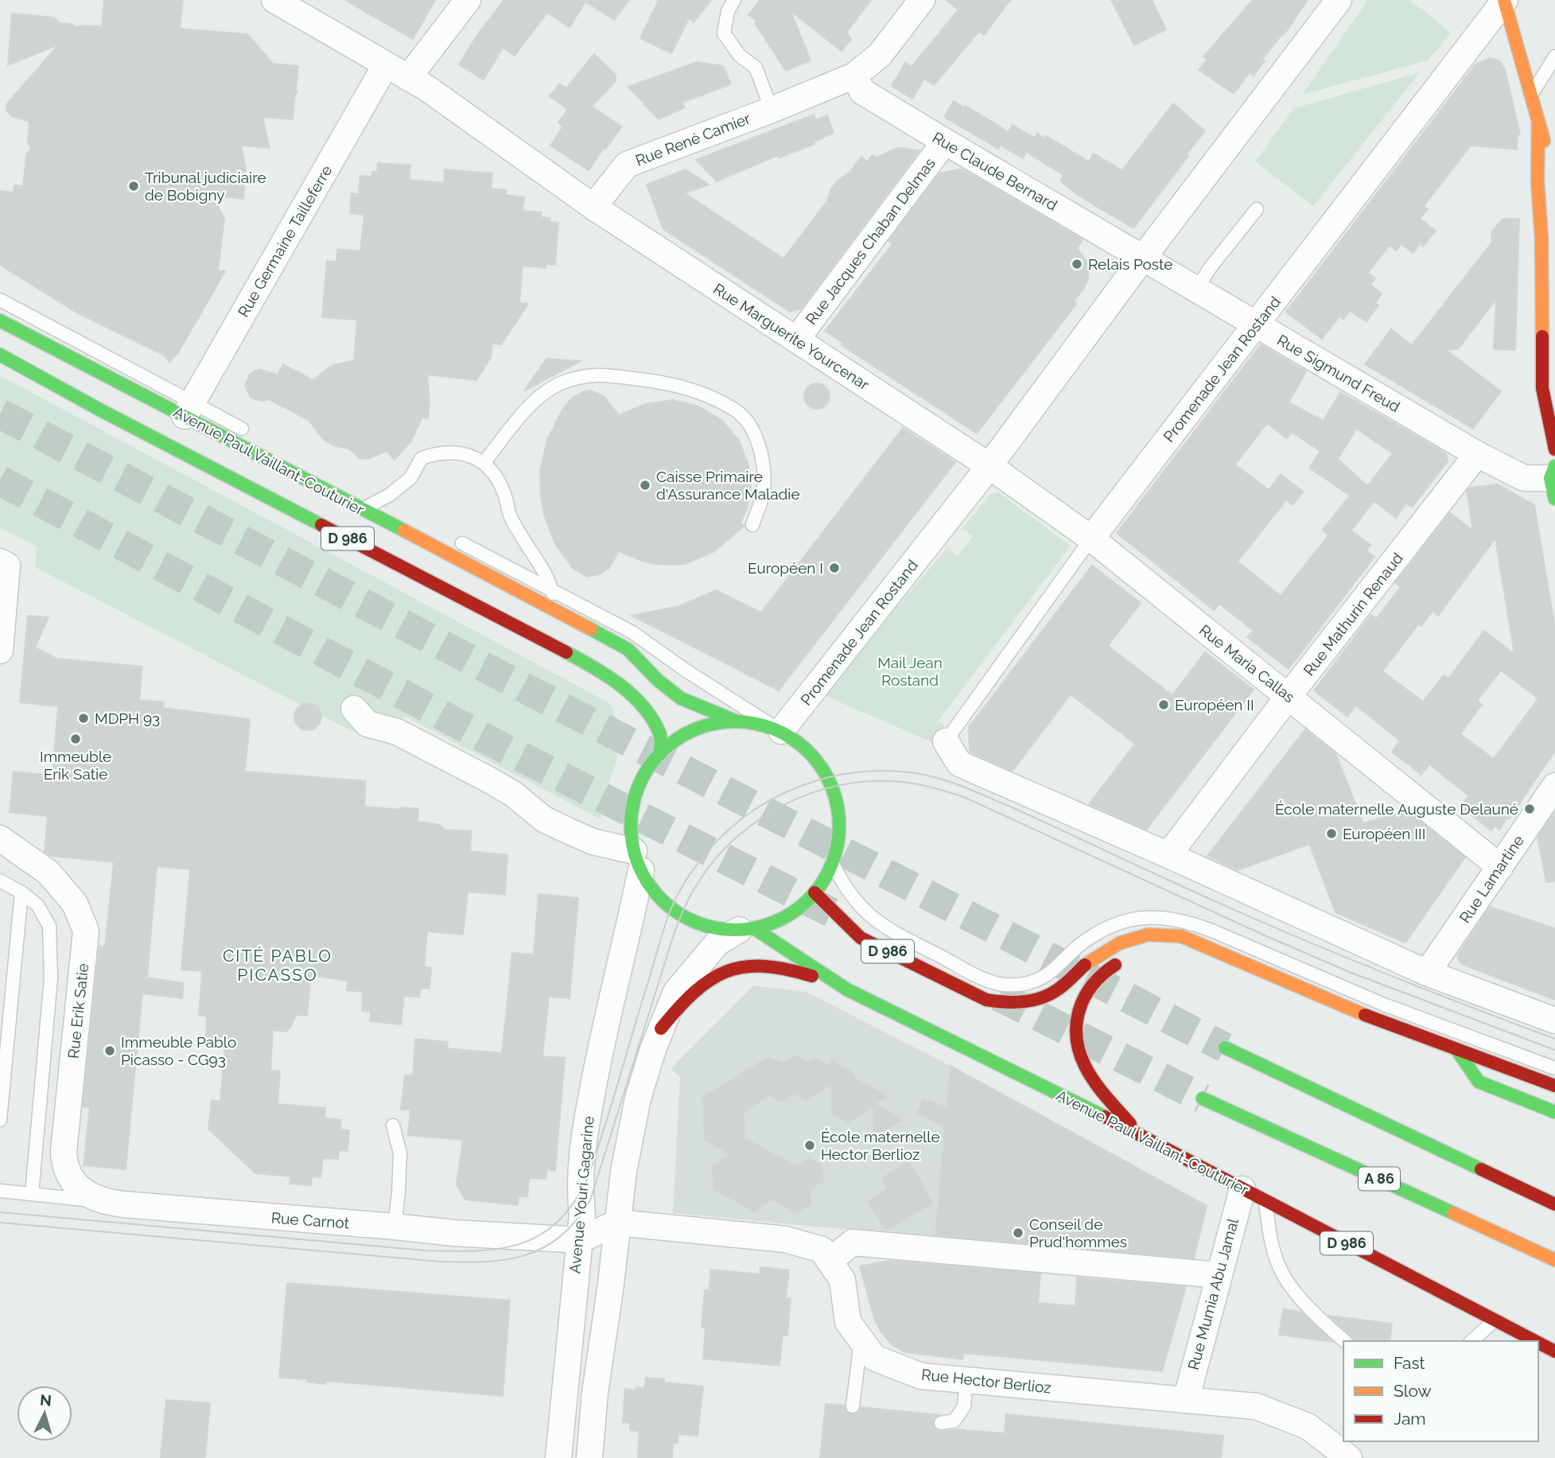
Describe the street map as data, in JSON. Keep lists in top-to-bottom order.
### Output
{
  "streets": {
    "main road": ["Avenue Paul Vaillant-Couturier", "D 986", "A 86"],
    "street": [
      "Rue René Camier",
      "Rue Claude Bernard",
      "Rue Germaine Tailleferre",
      "Rue Jacques Chaban Delmas",
      "Rue Marguerite Yourcenar",
      "Promenade Jean Rostand",
      "Rue Sigmund Freud",
      "Rue Mathurin Renaud",
      "Rue Maria Callas",
      "Rue Lamartine",
      "Rue Erik Satie",
      "Avenue Youri Gagarine",
      "Rue Carnot",
      "Rue Mumia Abu Jamal",
      "Rue Hector Berlioz"
    ]
  },
  "crossings": [
    ["Rue René Camier", "Rue Claude Bernard"],
    ["Rue René Camier", "Rue Marguerite Yourcenar"],
    ["Rue Claude Bernard", "Rue Jacques Chaban Delmas"],
    ["Rue Claude Bernard", "Promenade Jean Rostand"],
    ["Rue Claude Bernard", "Rue Sigmund Freud"],
    ["Rue Germaine Tailleferre", "Avenue Paul Vaillant-Couturier"],
    ["Rue Jacques Chaban Delmas", "Rue Marguerite Yourcenar"],
    ["Rue Marguerite Yourcenar", "Promenade Jean Rostand"],
    ["Rue Marguerite Yourcenar", "Rue Maria Callas"],
    ["Promenade Jean Rostand", "Rue Sigmund Freud"],
    ["Promenade Jean Rostand", "Avenue Paul Vaillant-Couturier"],
    ["Promenade Jean Rostand", "Rue Maria Callas"],
    ["Rue Sigmund Freud", "Rue Mathurin Renaud"],
    ["Avenue Paul Vaillant-Couturier", "D 986"],
    ["Avenue Paul Vaillant-Couturier", "Avenue Youri Gagarine"],
    ["Avenue Paul Vaillant-Couturier", "Rue Mumia Abu Jamal"],
    ["Rue Mathurin Renaud", "Rue Maria Callas"],
    ["Rue Maria Callas", "Rue Lamartine"],
    ["Rue Erik Satie", "Rue Carnot"],
    ["Avenue Youri Gagarine", "Rue Carnot"],
    ["Rue Carnot", "Rue Hector Berlioz"],
    ["Rue Mumia Abu Jamal", "Rue Hector Berlioz"]
  ],
  "districts": ["CITÉ PABLO PICASSO"],
  "parks": ["Mail Jean Rostand"],
  "places": [
    "Tribunal judiciaire de Bobigny",
    "Relais Poste",
    "Caisse Primaire d'Assurance Maladie",
    "Européen I",
    "Européen II",
    "MDPH 93",
    "Immeuble Erik Satie",
    "École maternelle Auguste Delauné",
    "Européen III",
    "Immeuble Pablo Picasso - CG93",
    "École maternelle Hector Berlioz",
    "Conseil de Prud'hommes"
  ],
  "legend": ["Fast", "Slow", "Jam"],
  "north": "top"
}
